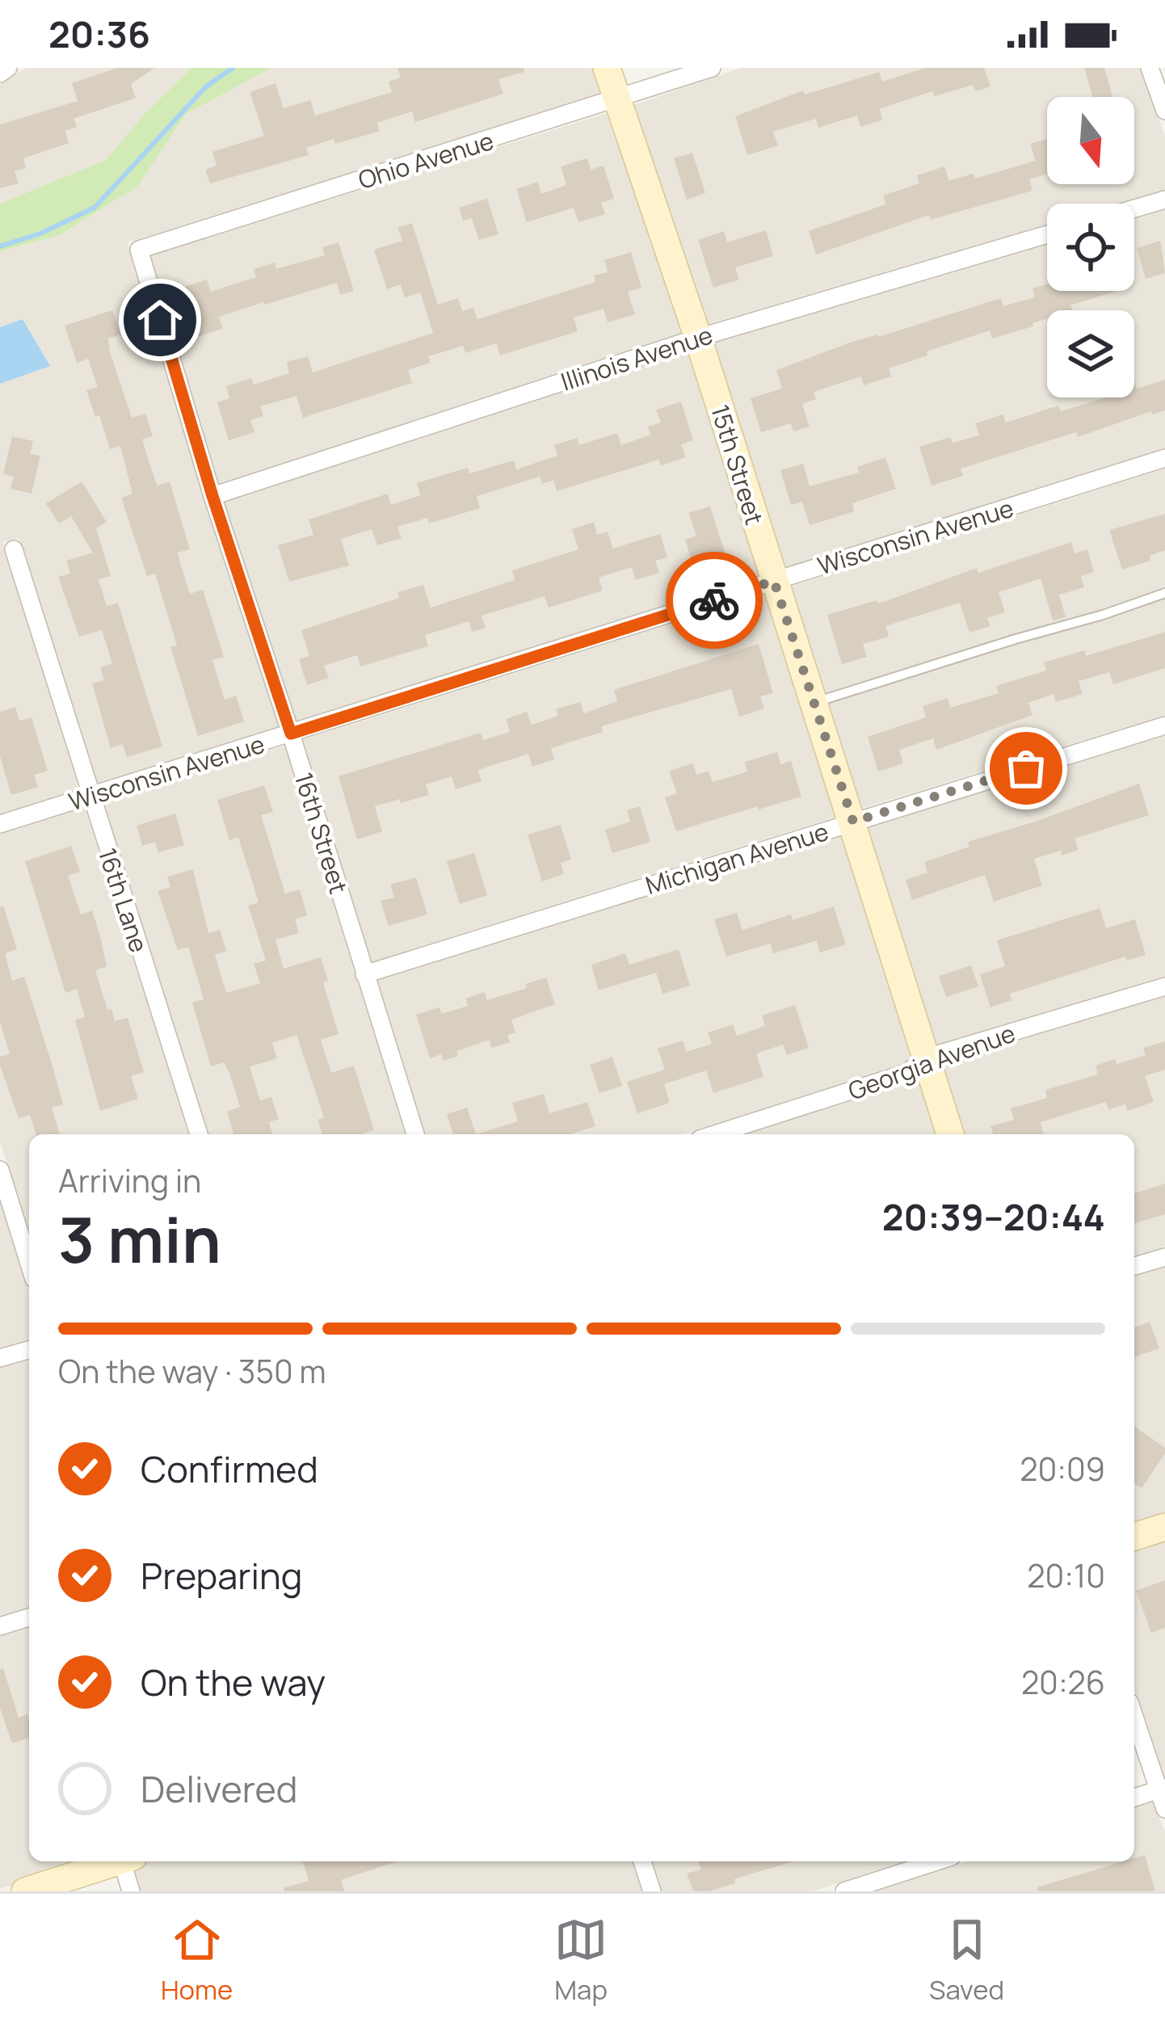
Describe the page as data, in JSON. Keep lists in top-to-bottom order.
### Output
{
  "streets": {
    "street": [
      "Ohio Avenue",
      "Illinois Avenue",
      "15th Street",
      "Wisconsin Avenue",
      "16th Street",
      "Michigan Avenue",
      "16th Lane",
      "Georgia Avenue"
    ]
  },
  "crossings": [
    ["Ohio Avenue", "15th Street"],
    ["Ohio Avenue", "16th Street"],
    ["Illinois Avenue", "15th Street"],
    ["Illinois Avenue", "16th Street"],
    ["15th Street", "Wisconsin Avenue"],
    ["15th Street", "Michigan Avenue"],
    ["15th Street", "Georgia Avenue"],
    ["Wisconsin Avenue", "16th Street"],
    ["Wisconsin Avenue", "16th Lane"],
    ["16th Street", "Michigan Avenue"]
  ],
  "north": "bottom",
  "page": {
    "status": "20:36",
    "heading": ["3 min", "Arriving in", "20:39–20:44"],
    "bar": "On the way · 350 m",
    "list": [
      ["Confirmed", "20:09"],
      ["Preparing", "20:10"],
      ["On the way", "20:26"],
      "Delivered"
    ],
    "tabs": ["Home", "Map", "Saved"]
  }
}
